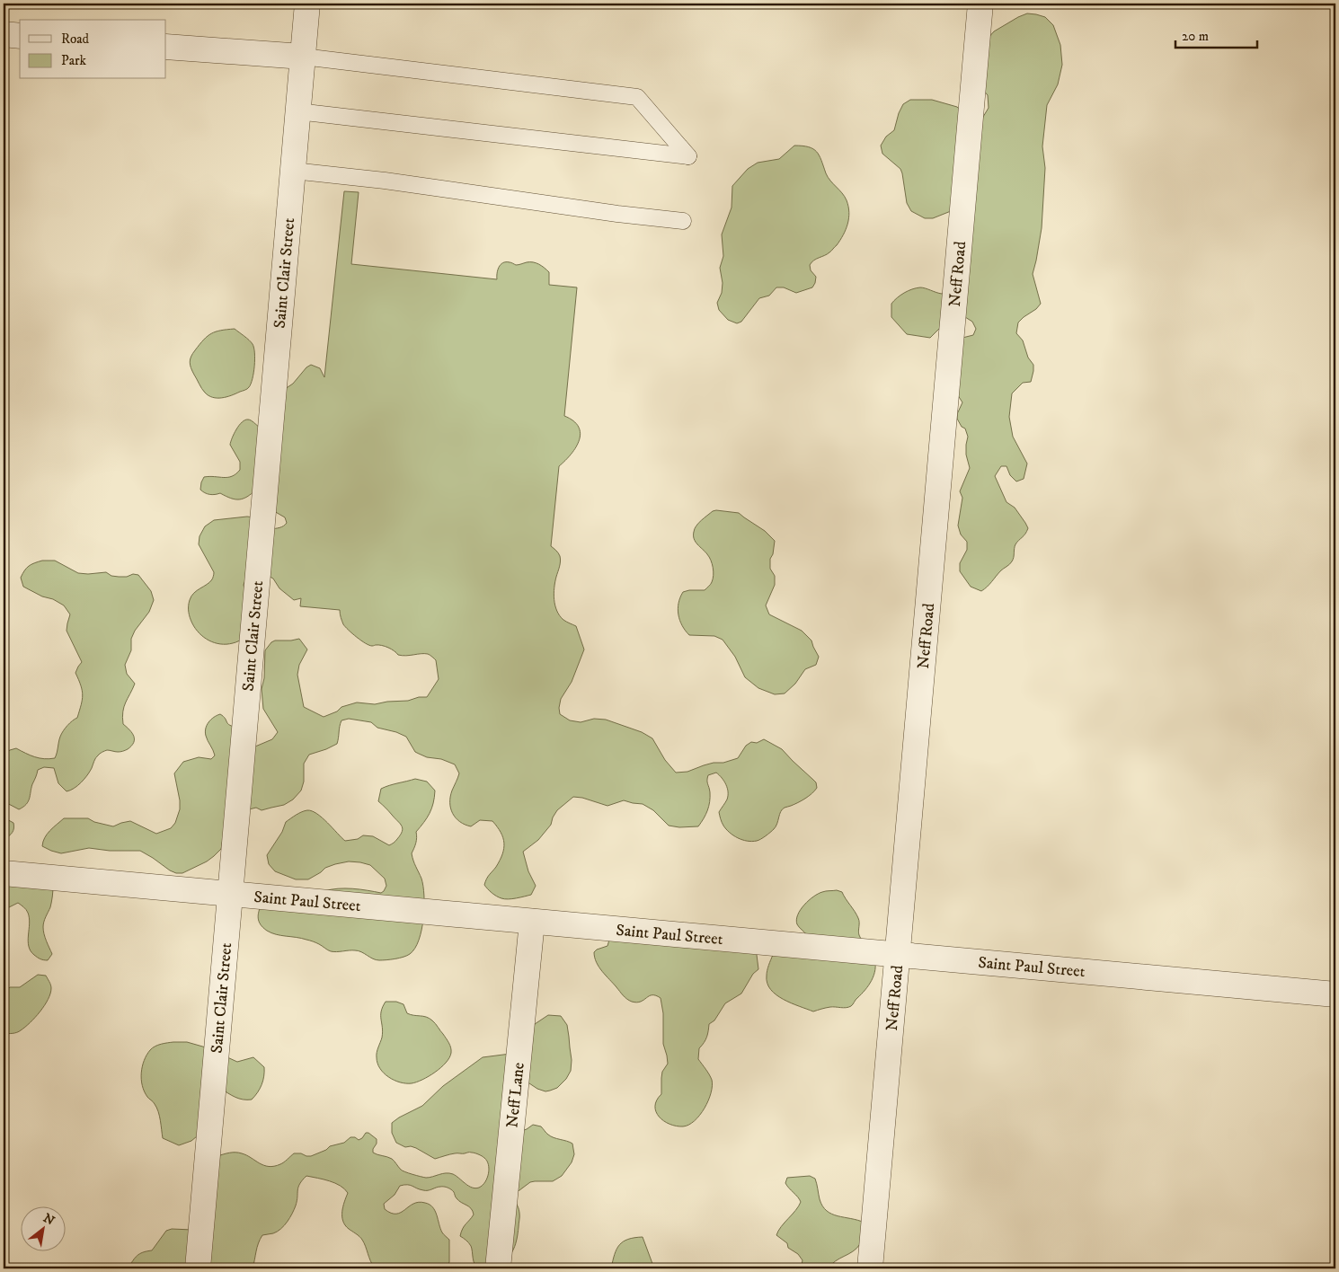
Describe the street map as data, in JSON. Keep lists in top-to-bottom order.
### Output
{
  "streets": {
    "street": [
      "Saint Clair Street",
      "Neff Road",
      "Saint Paul Street",
      "Neff Lane"
    ]
  },
  "crossings": [
    ["Saint Clair Street", "Saint Paul Street"],
    ["Neff Road", "Saint Paul Street"],
    ["Saint Paul Street", "Neff Lane"]
  ],
  "legend": ["Road", "Park"],
  "scale_bar": "20 m",
  "north": "top right"
}
